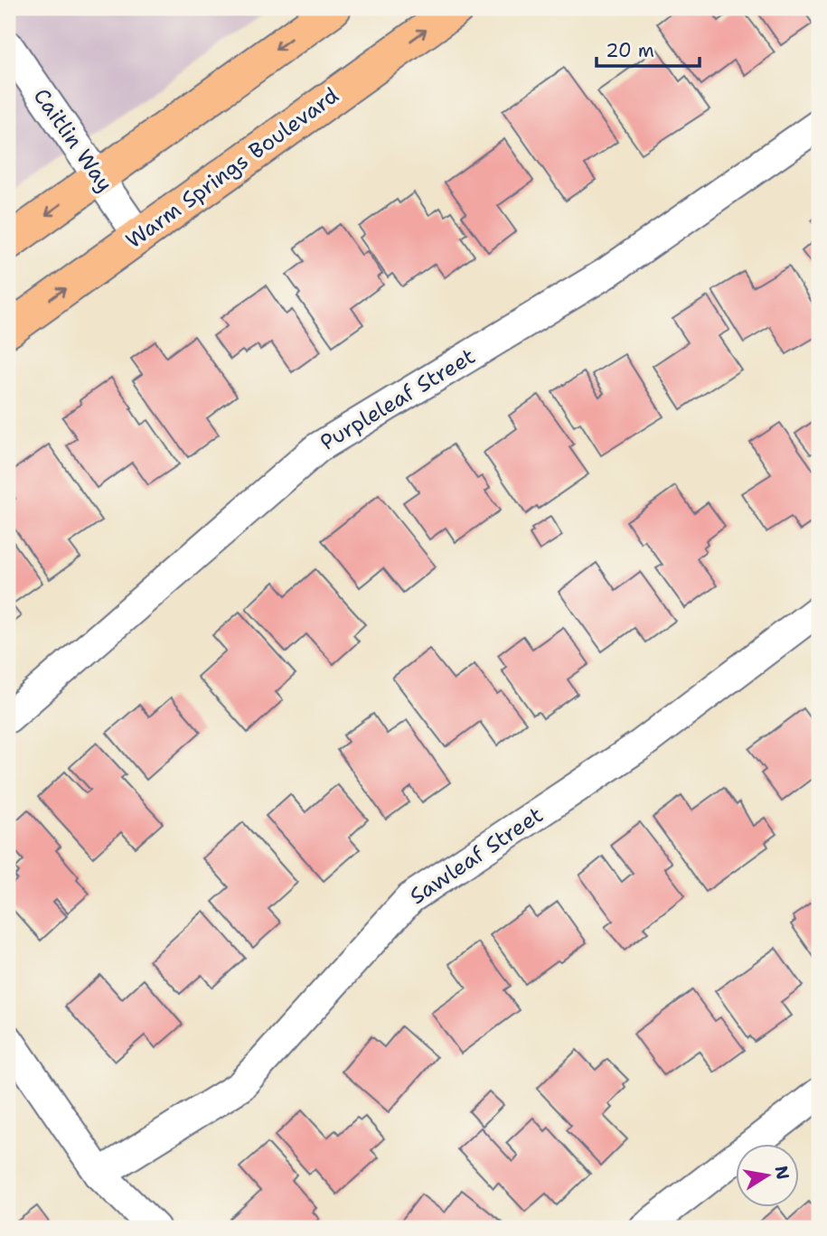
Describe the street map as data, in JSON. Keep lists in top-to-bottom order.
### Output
{
  "streets": {
    "main road": ["Warm Springs Boulevard"],
    "street": ["Caitlin Way", "Purpleleaf Street", "Sawleaf Street"]
  },
  "crossings": [
    ["Caitlin Way", "Warm Springs Boulevard"]
  ],
  "scale_bar": "20 m",
  "north": "right"
}
